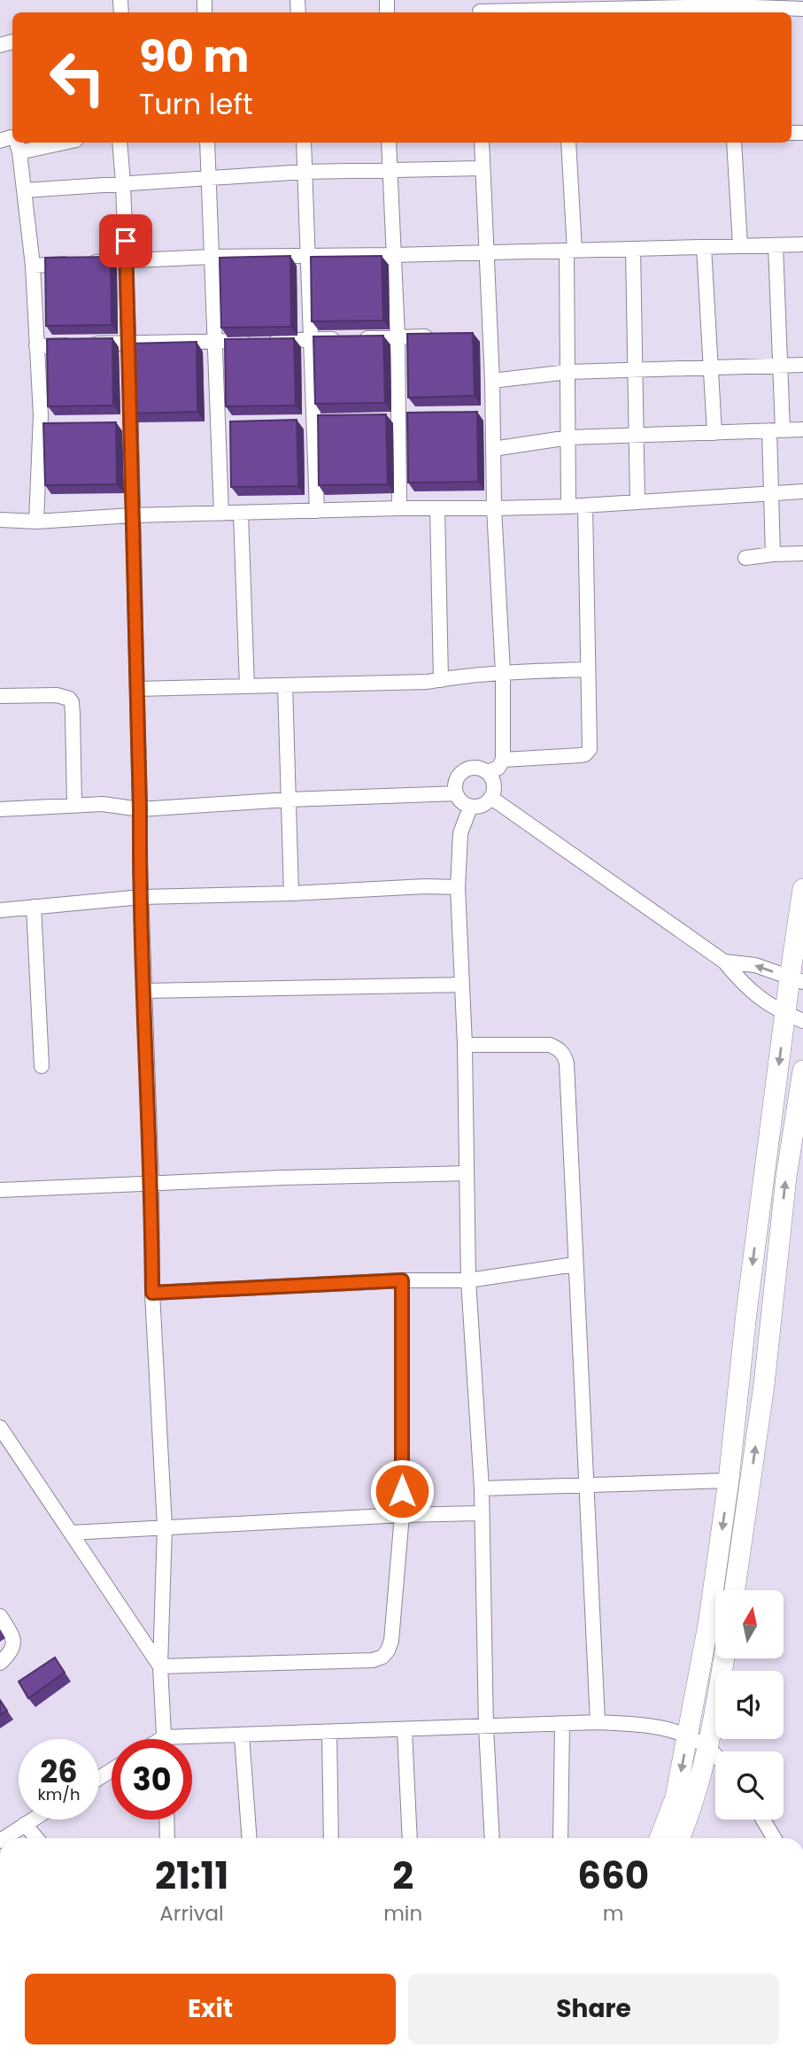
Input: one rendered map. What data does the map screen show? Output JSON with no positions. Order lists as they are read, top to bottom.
{
  "north": "top",
  "page": {
    "turn": ["90 m", "Turn left"],
    "speed": "26 km/h",
    "limit": "30",
    "eta": [
      "21:11",
      "Arrival",
      "2",
      "min",
      "660",
      "m"
    ],
    "buttons": ["Exit", "Share"]
  }
}
